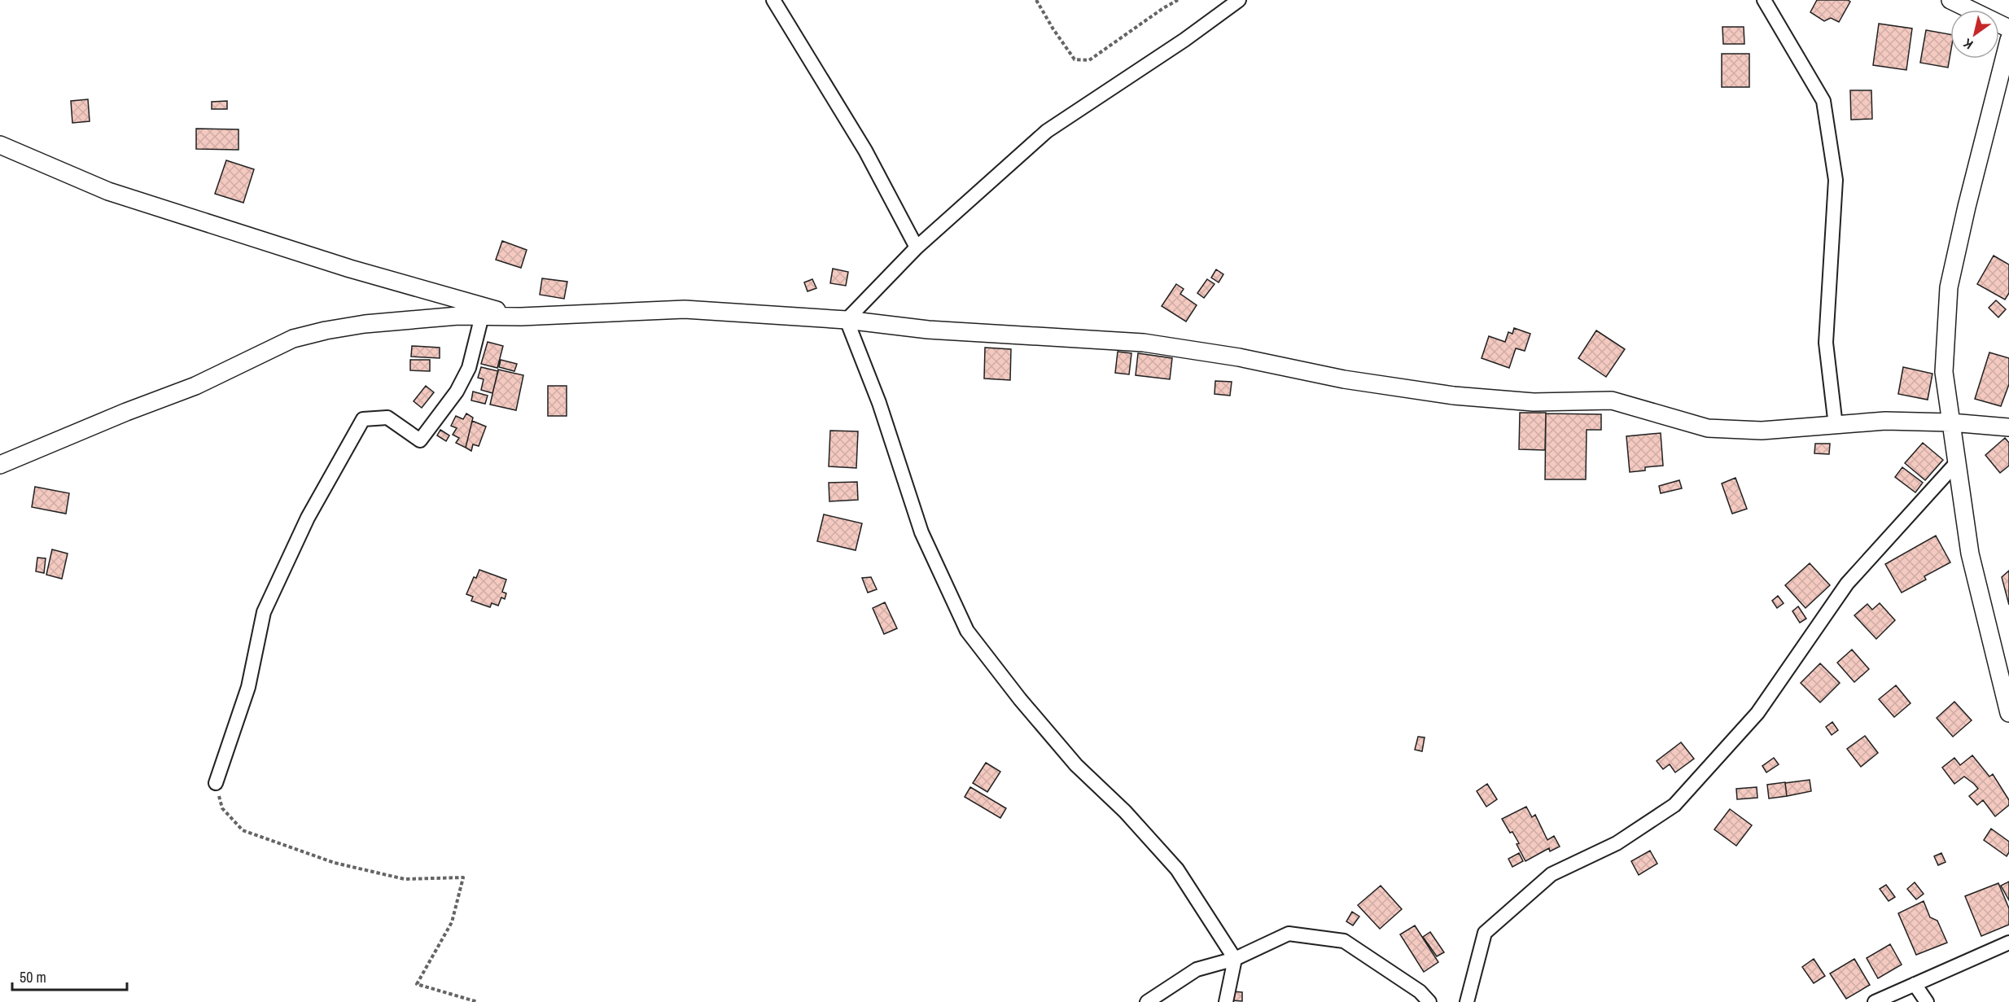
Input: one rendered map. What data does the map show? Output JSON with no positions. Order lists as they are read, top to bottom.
{
  "scale_bar": "50 m",
  "north": "bottom left"
}
